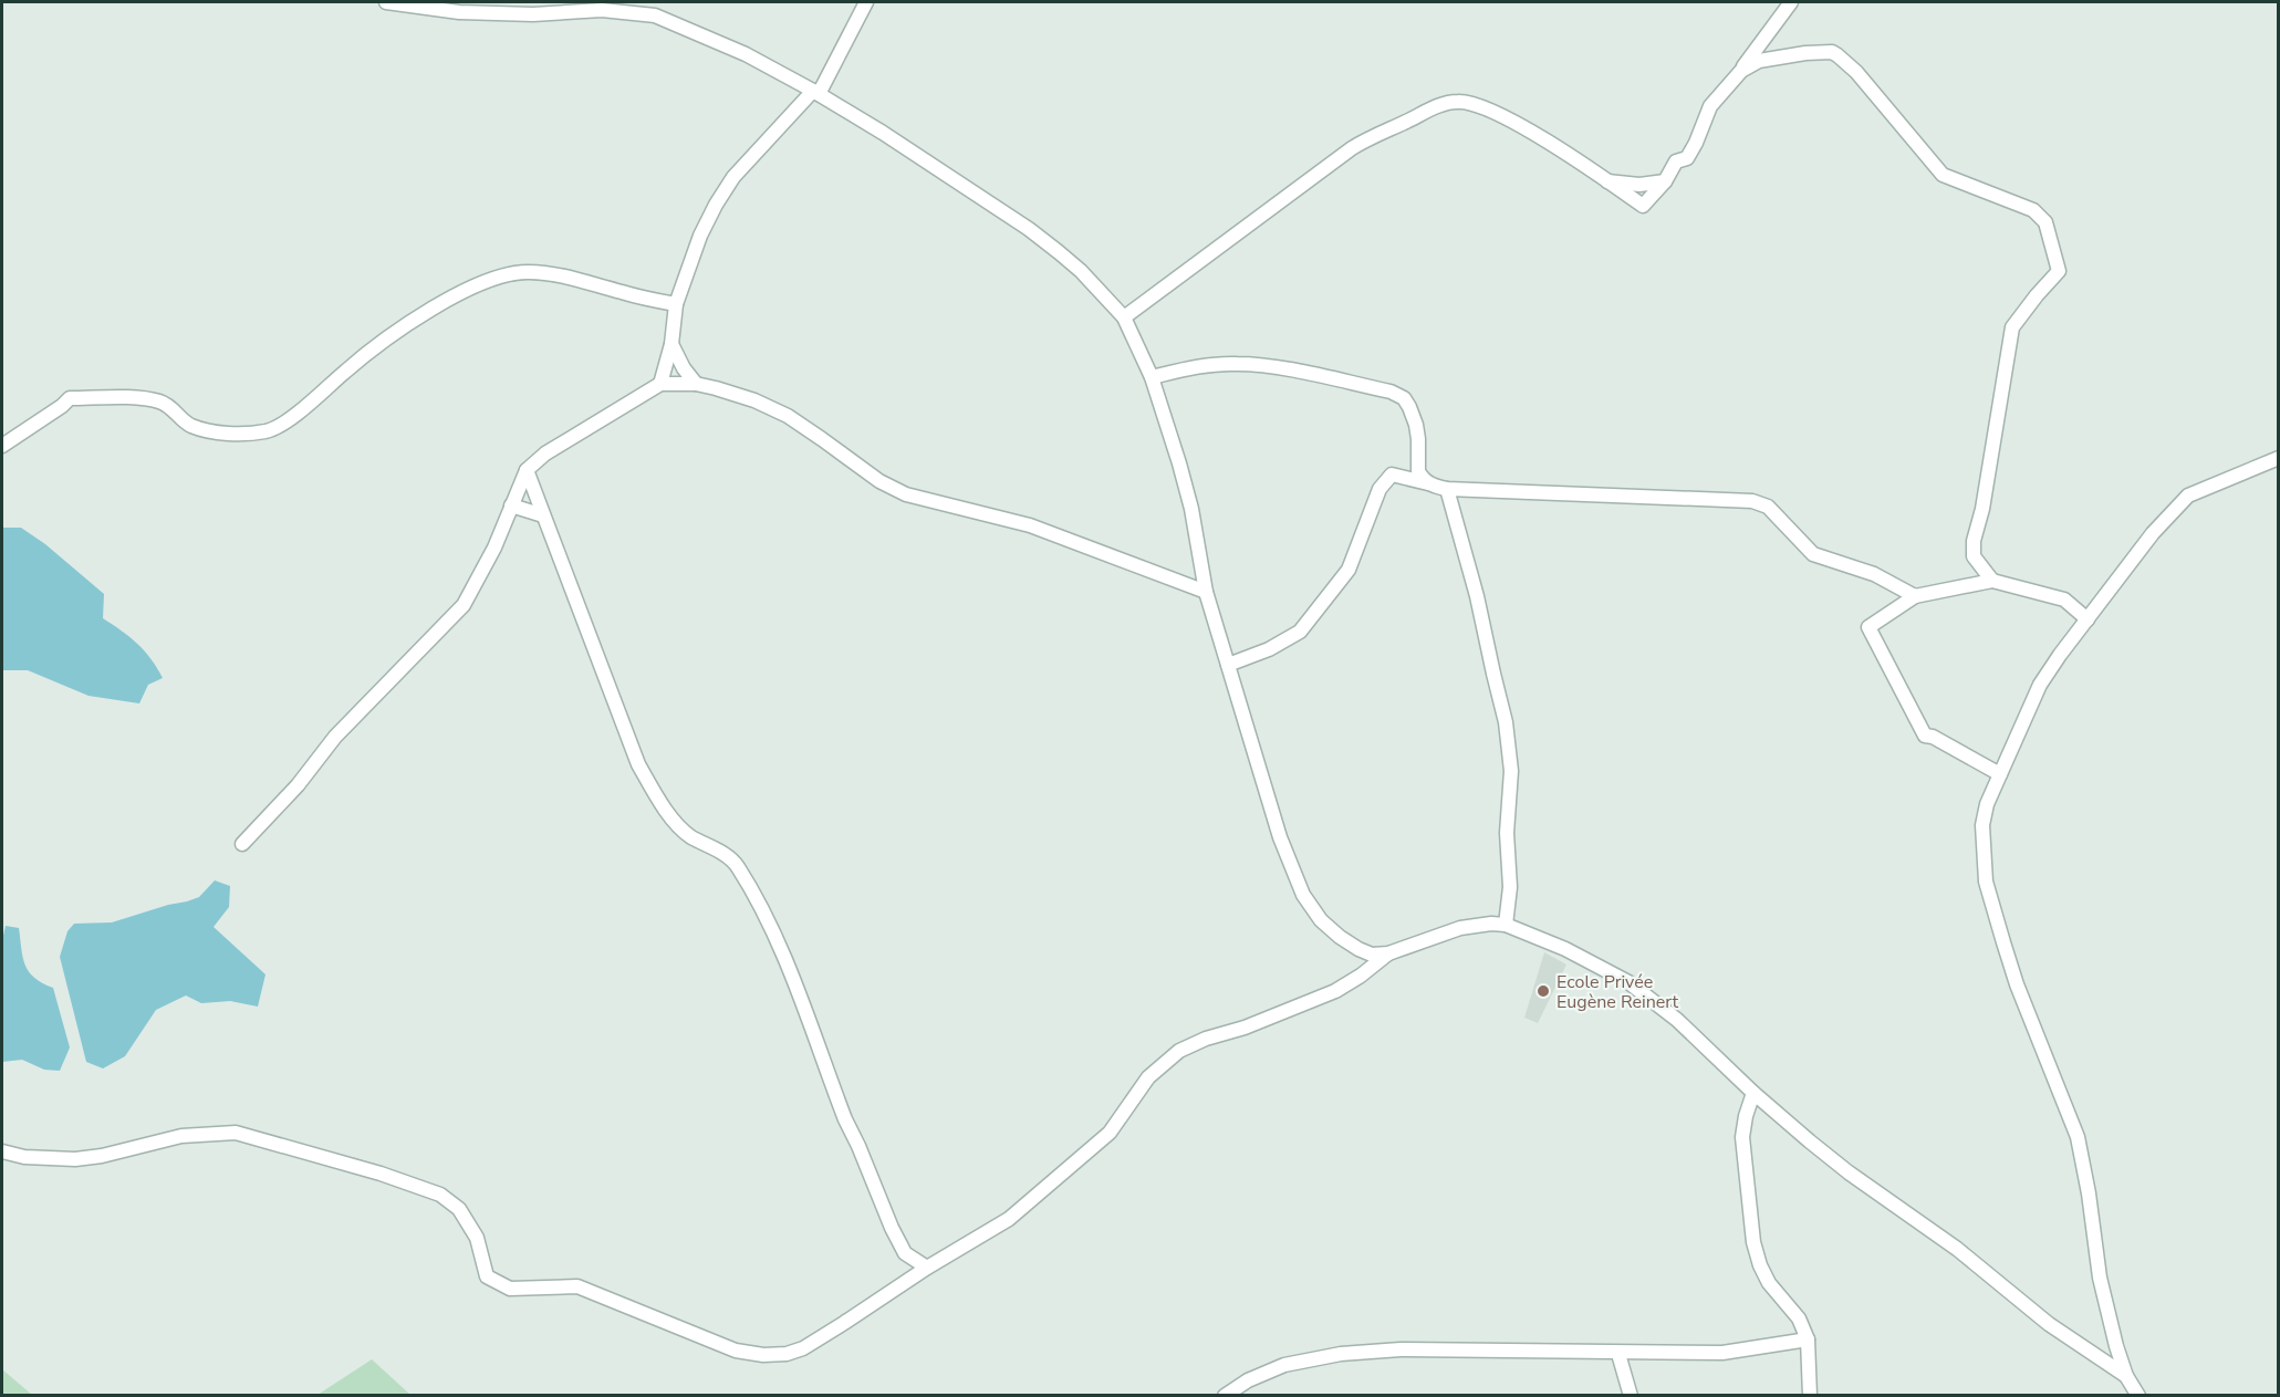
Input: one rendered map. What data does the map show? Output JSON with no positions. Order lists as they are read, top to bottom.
{
  "places": ["Ecole Privée Eugène Reinert"]
}
